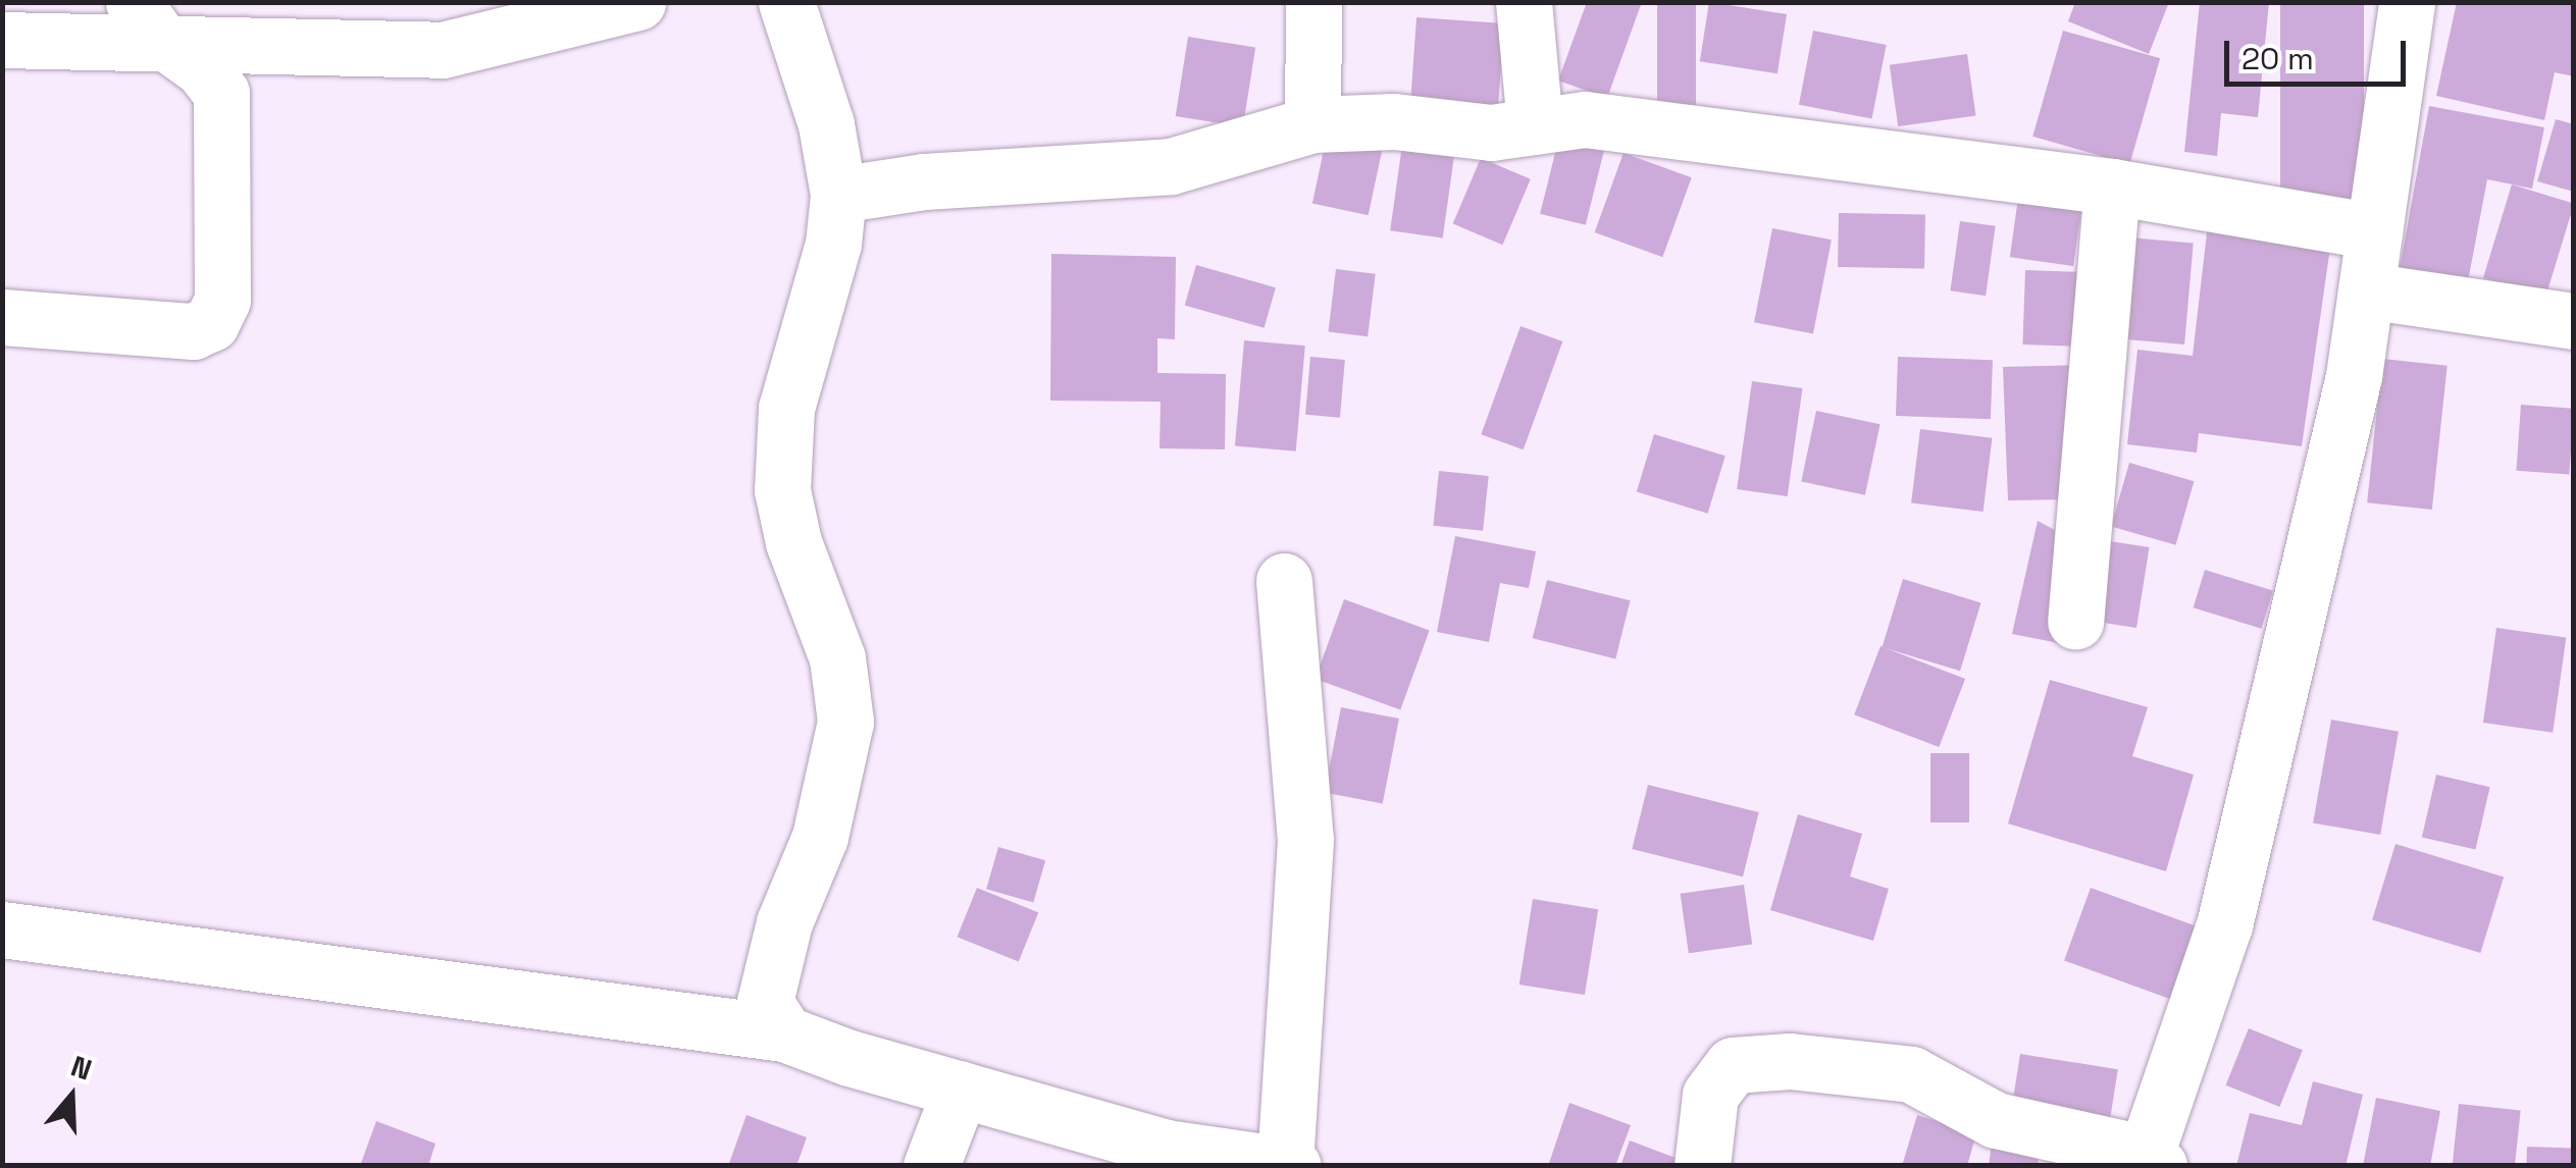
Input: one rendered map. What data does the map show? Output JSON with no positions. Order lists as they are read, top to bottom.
{
  "scale_bar": "20 m",
  "north": "top"
}
